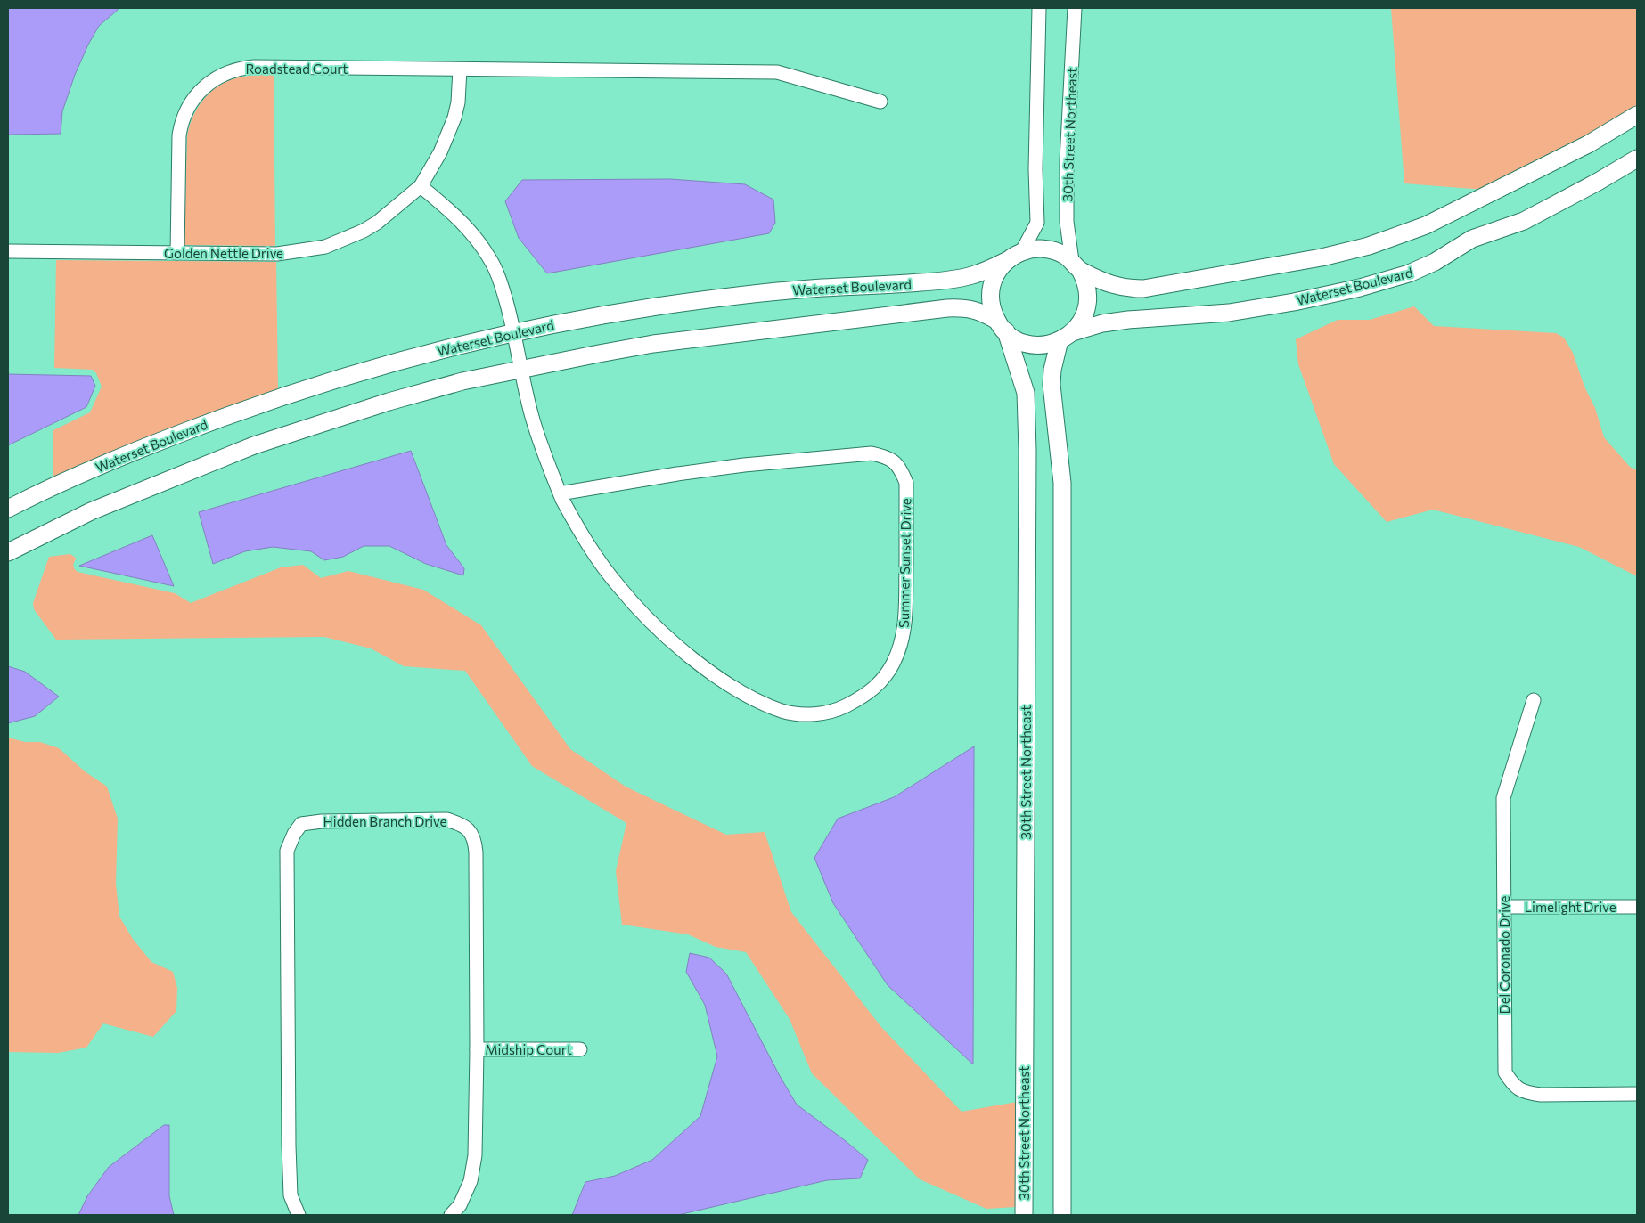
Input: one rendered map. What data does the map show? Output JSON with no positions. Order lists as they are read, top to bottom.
{
  "streets": {
    "street": [
      "Roadstead Court",
      "30th Street Northeast",
      "Golden Nettle Drive",
      "Waterset Boulevard",
      "Summer Sunset Drive",
      "Hidden Branch Drive",
      "Limelight Drive",
      "Del Coronado Drive",
      "Midship Court"
    ]
  },
  "crossings": [
    ["Roadstead Court", "Golden Nettle Drive"],
    ["30th Street Northeast", "Waterset Boulevard"],
    ["Golden Nettle Drive", "Summer Sunset Drive"],
    ["Waterset Boulevard", "Summer Sunset Drive"],
    ["Hidden Branch Drive", "Midship Court"],
    ["Limelight Drive", "Del Coronado Drive"]
  ]
}
